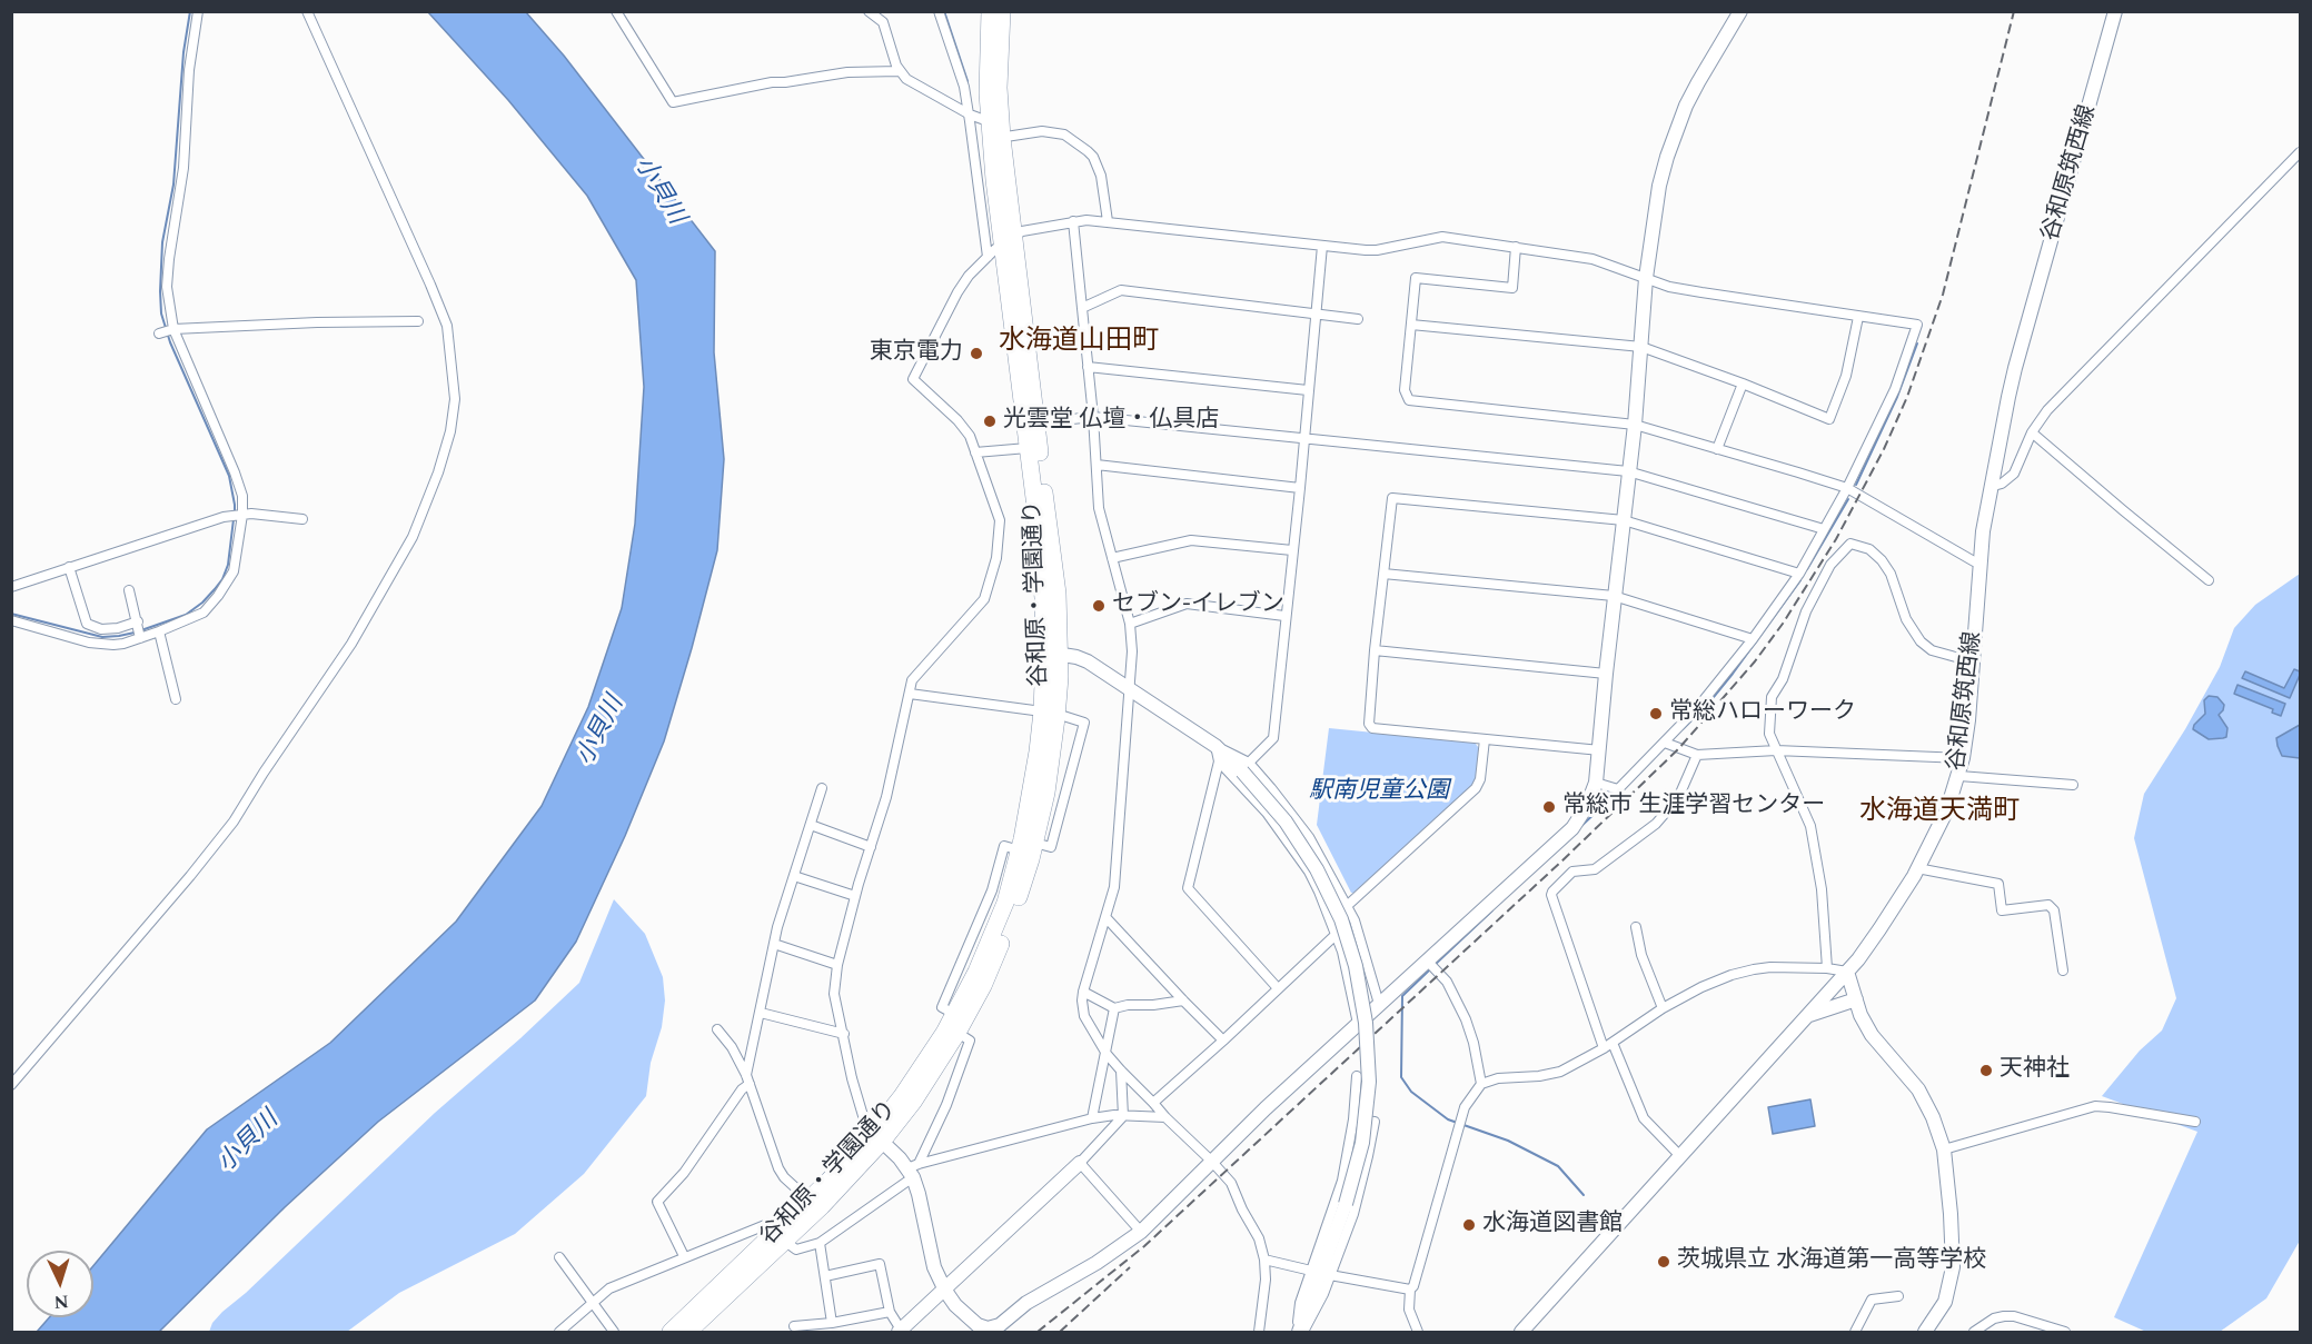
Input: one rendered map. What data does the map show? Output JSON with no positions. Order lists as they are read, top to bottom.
{
  "streets": {
    "highway": ["谷和原・学園通り"],
    "street": ["谷和原筑西線"]
  },
  "districts": ["水海道山田町", "水海道天満町"],
  "water": ["小貝川"],
  "parks": ["駅南児童公園"],
  "places": [
    "東京電力",
    "光雲堂 仏壇・仏具店",
    "セブン-イレブン",
    "常総ハローワーク",
    "常総市 生涯学習センター",
    "天神社",
    "水海道図書館",
    "茨城県立 水海道第一高等学校"
  ],
  "north": "bottom"
}
